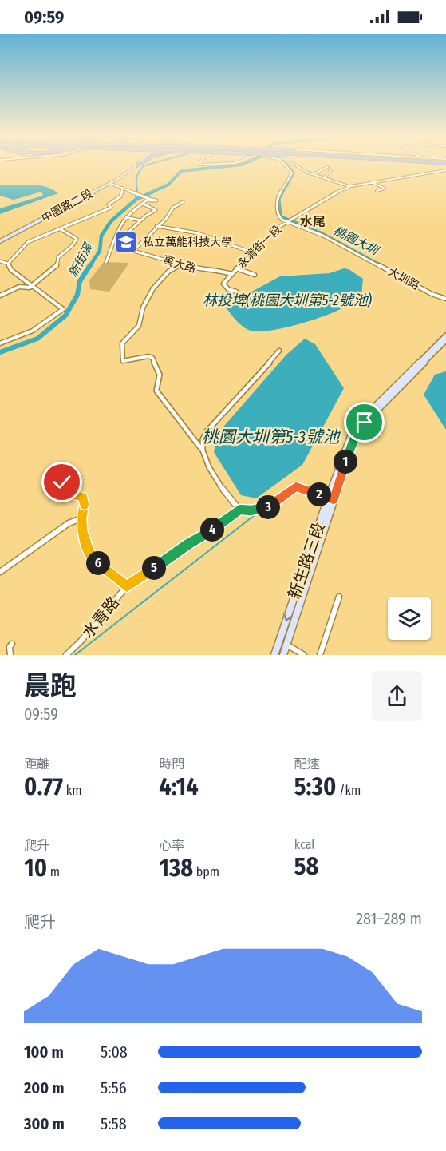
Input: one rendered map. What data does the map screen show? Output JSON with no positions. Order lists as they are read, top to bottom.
{
  "streets": {
    "main road": ["中園路二段", "新生路三段"],
    "street": [
      "永清街一段",
      "萬大路",
      "大圳路",
      "水青路"
    ]
  },
  "crossings": [
    ["永清街一段", "萬大路"],
    ["永清街一段", "大圳路"]
  ],
  "districts": ["水尾"],
  "water": [
    "桃園大圳",
    "新街溪",
    "林投埤(桃園大圳第5-2號池)",
    "桃園大圳第5-3號池"
  ],
  "places": {
    "school or university": ["私立萬能科技大學"]
  },
  "page": {
    "status": "09:59",
    "pins": [
      "1",
      "2",
      "3",
      "4",
      "6",
      "5"
    ],
    "heading": ["晨跑", "09:59"],
    "stats": [
      ["距離", "0.77 km"],
      ["時間", "4:14"],
      ["配速", "5:30 /km"],
      ["爬升", "10 m"],
      ["心率", "138 bpm"],
      ["kcal", "58"]
    ],
    "chart": ["爬升", "281–289 m"],
    "list": [
      {
        "name": "100 m",
        "note": "5:08"
      },
      {
        "name": "200 m",
        "note": "5:56"
      },
      {
        "name": "300 m",
        "note": "5:58"
      }
    ]
  }
}
